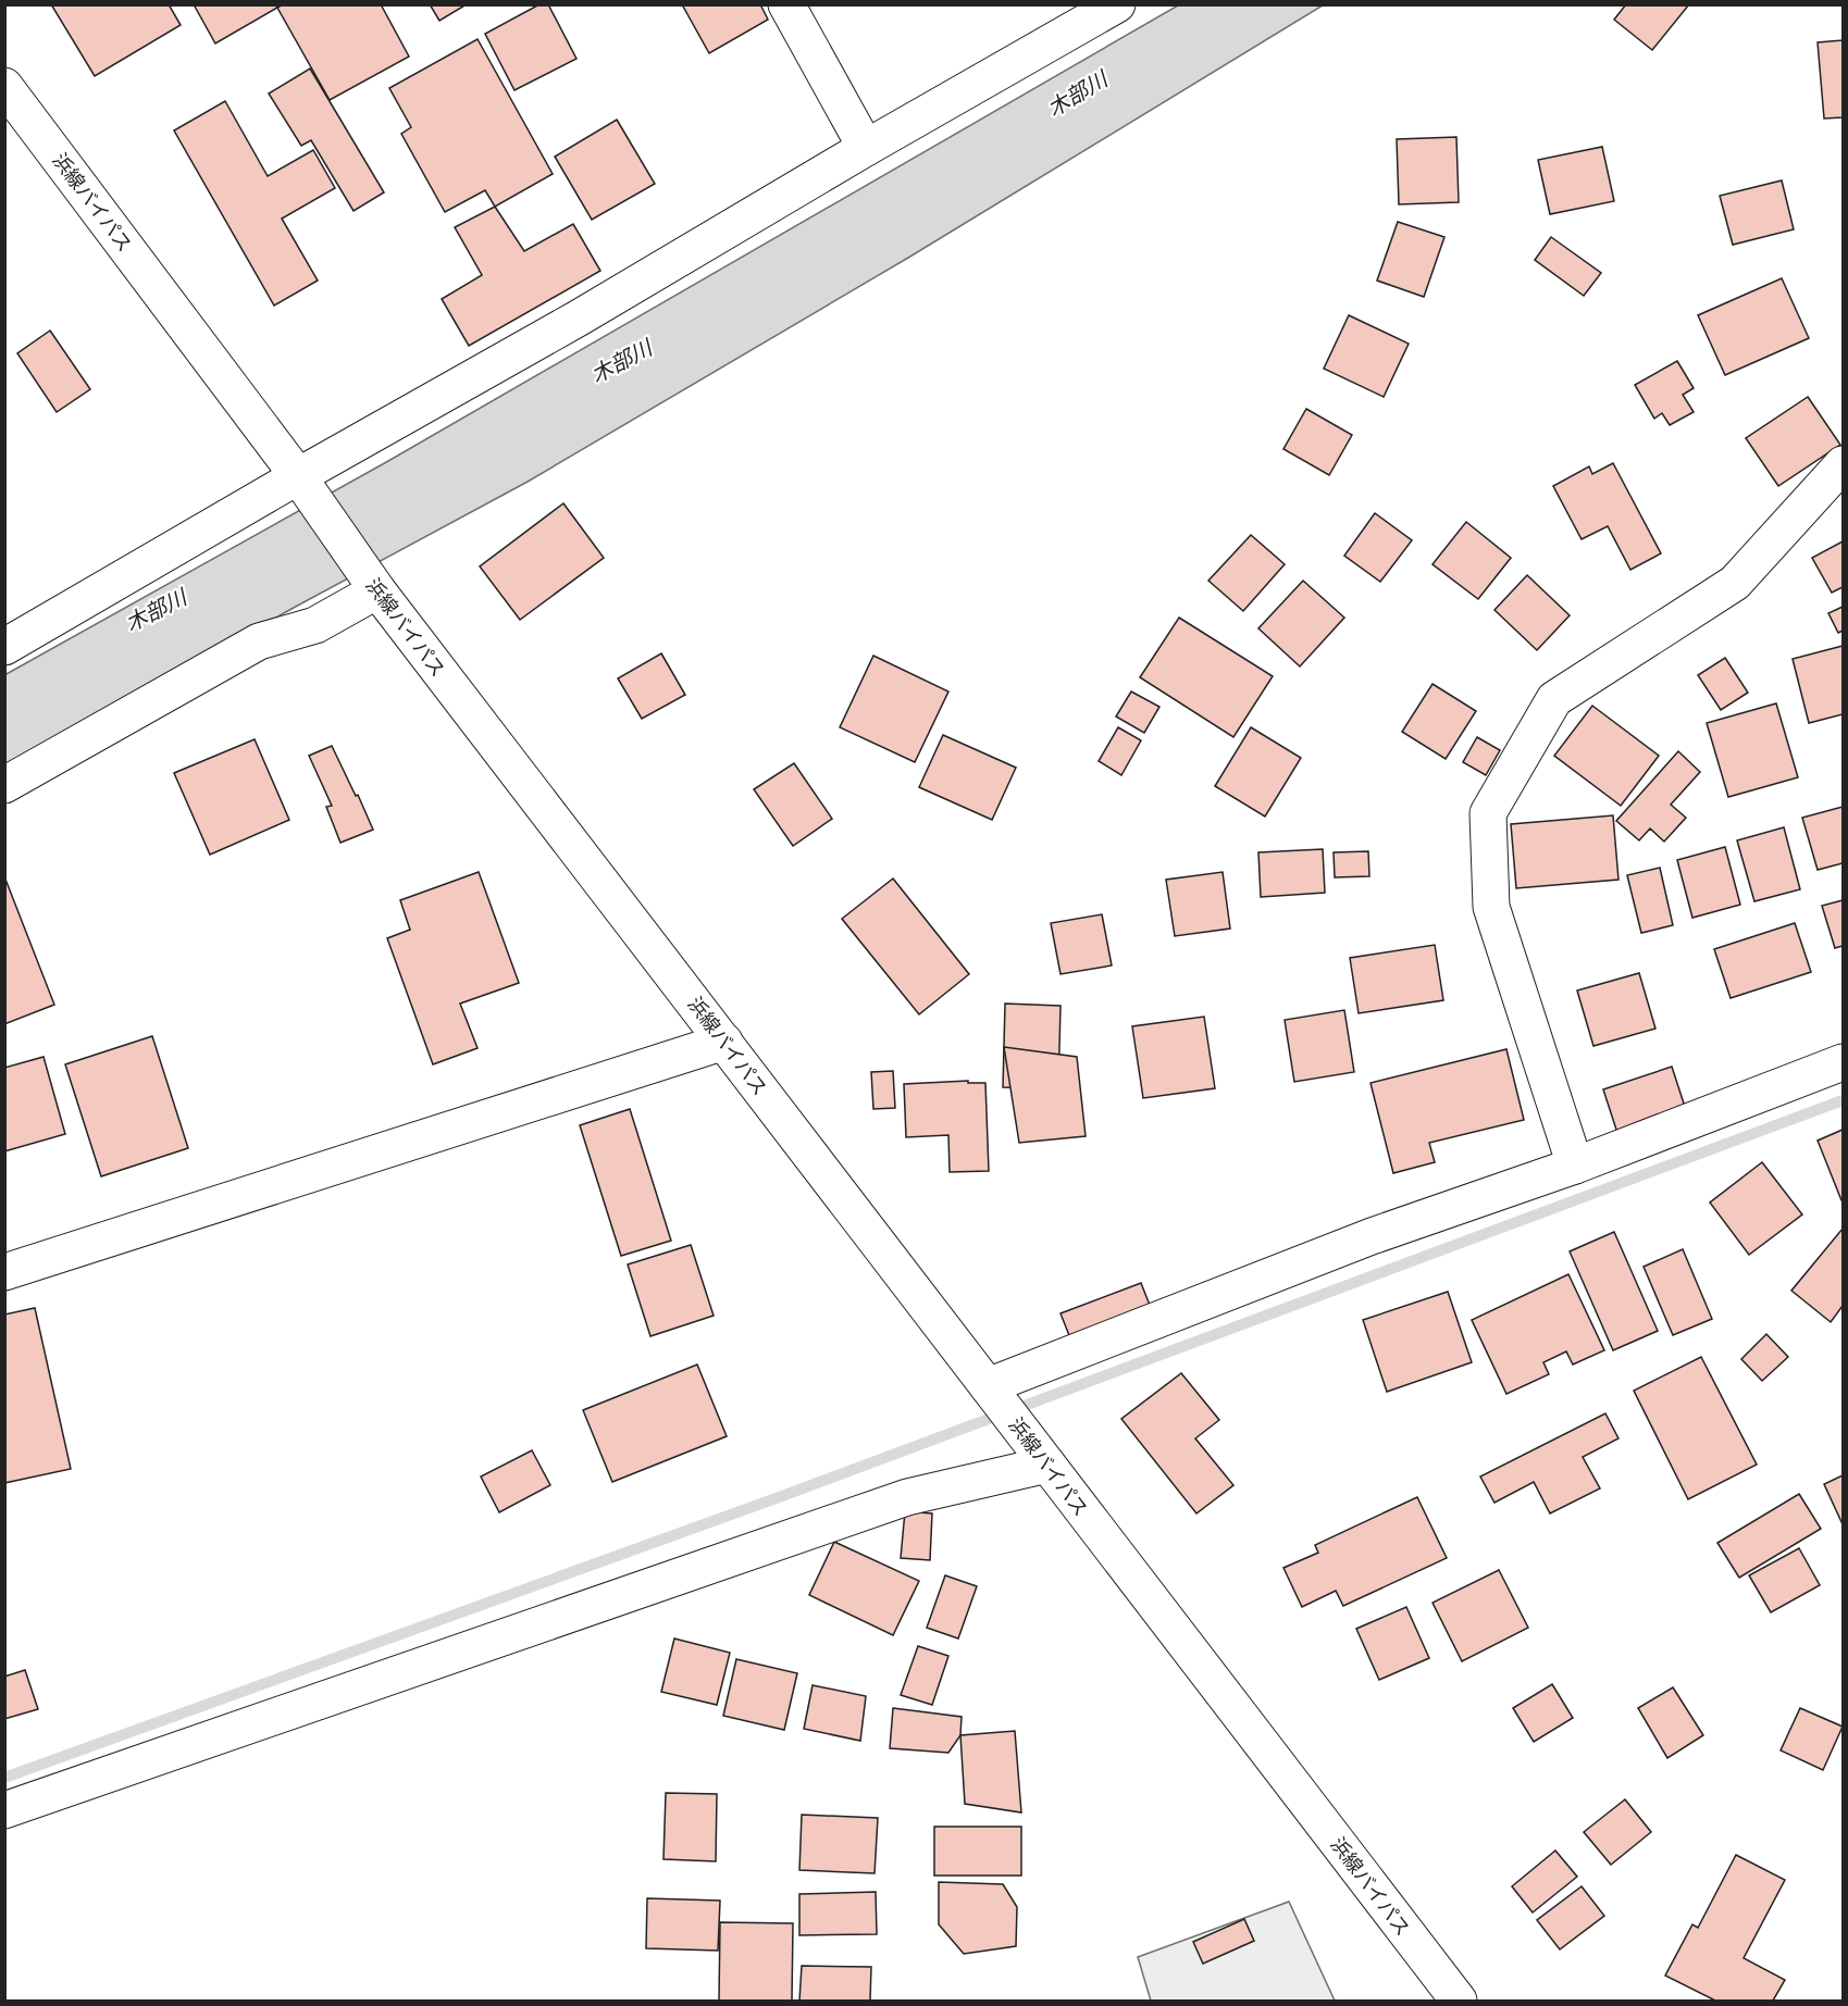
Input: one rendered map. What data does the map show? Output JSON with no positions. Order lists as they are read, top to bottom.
{
  "streets": {
    "main road": ["浜線バイパス"]
  },
  "water": ["木部川"]
}
